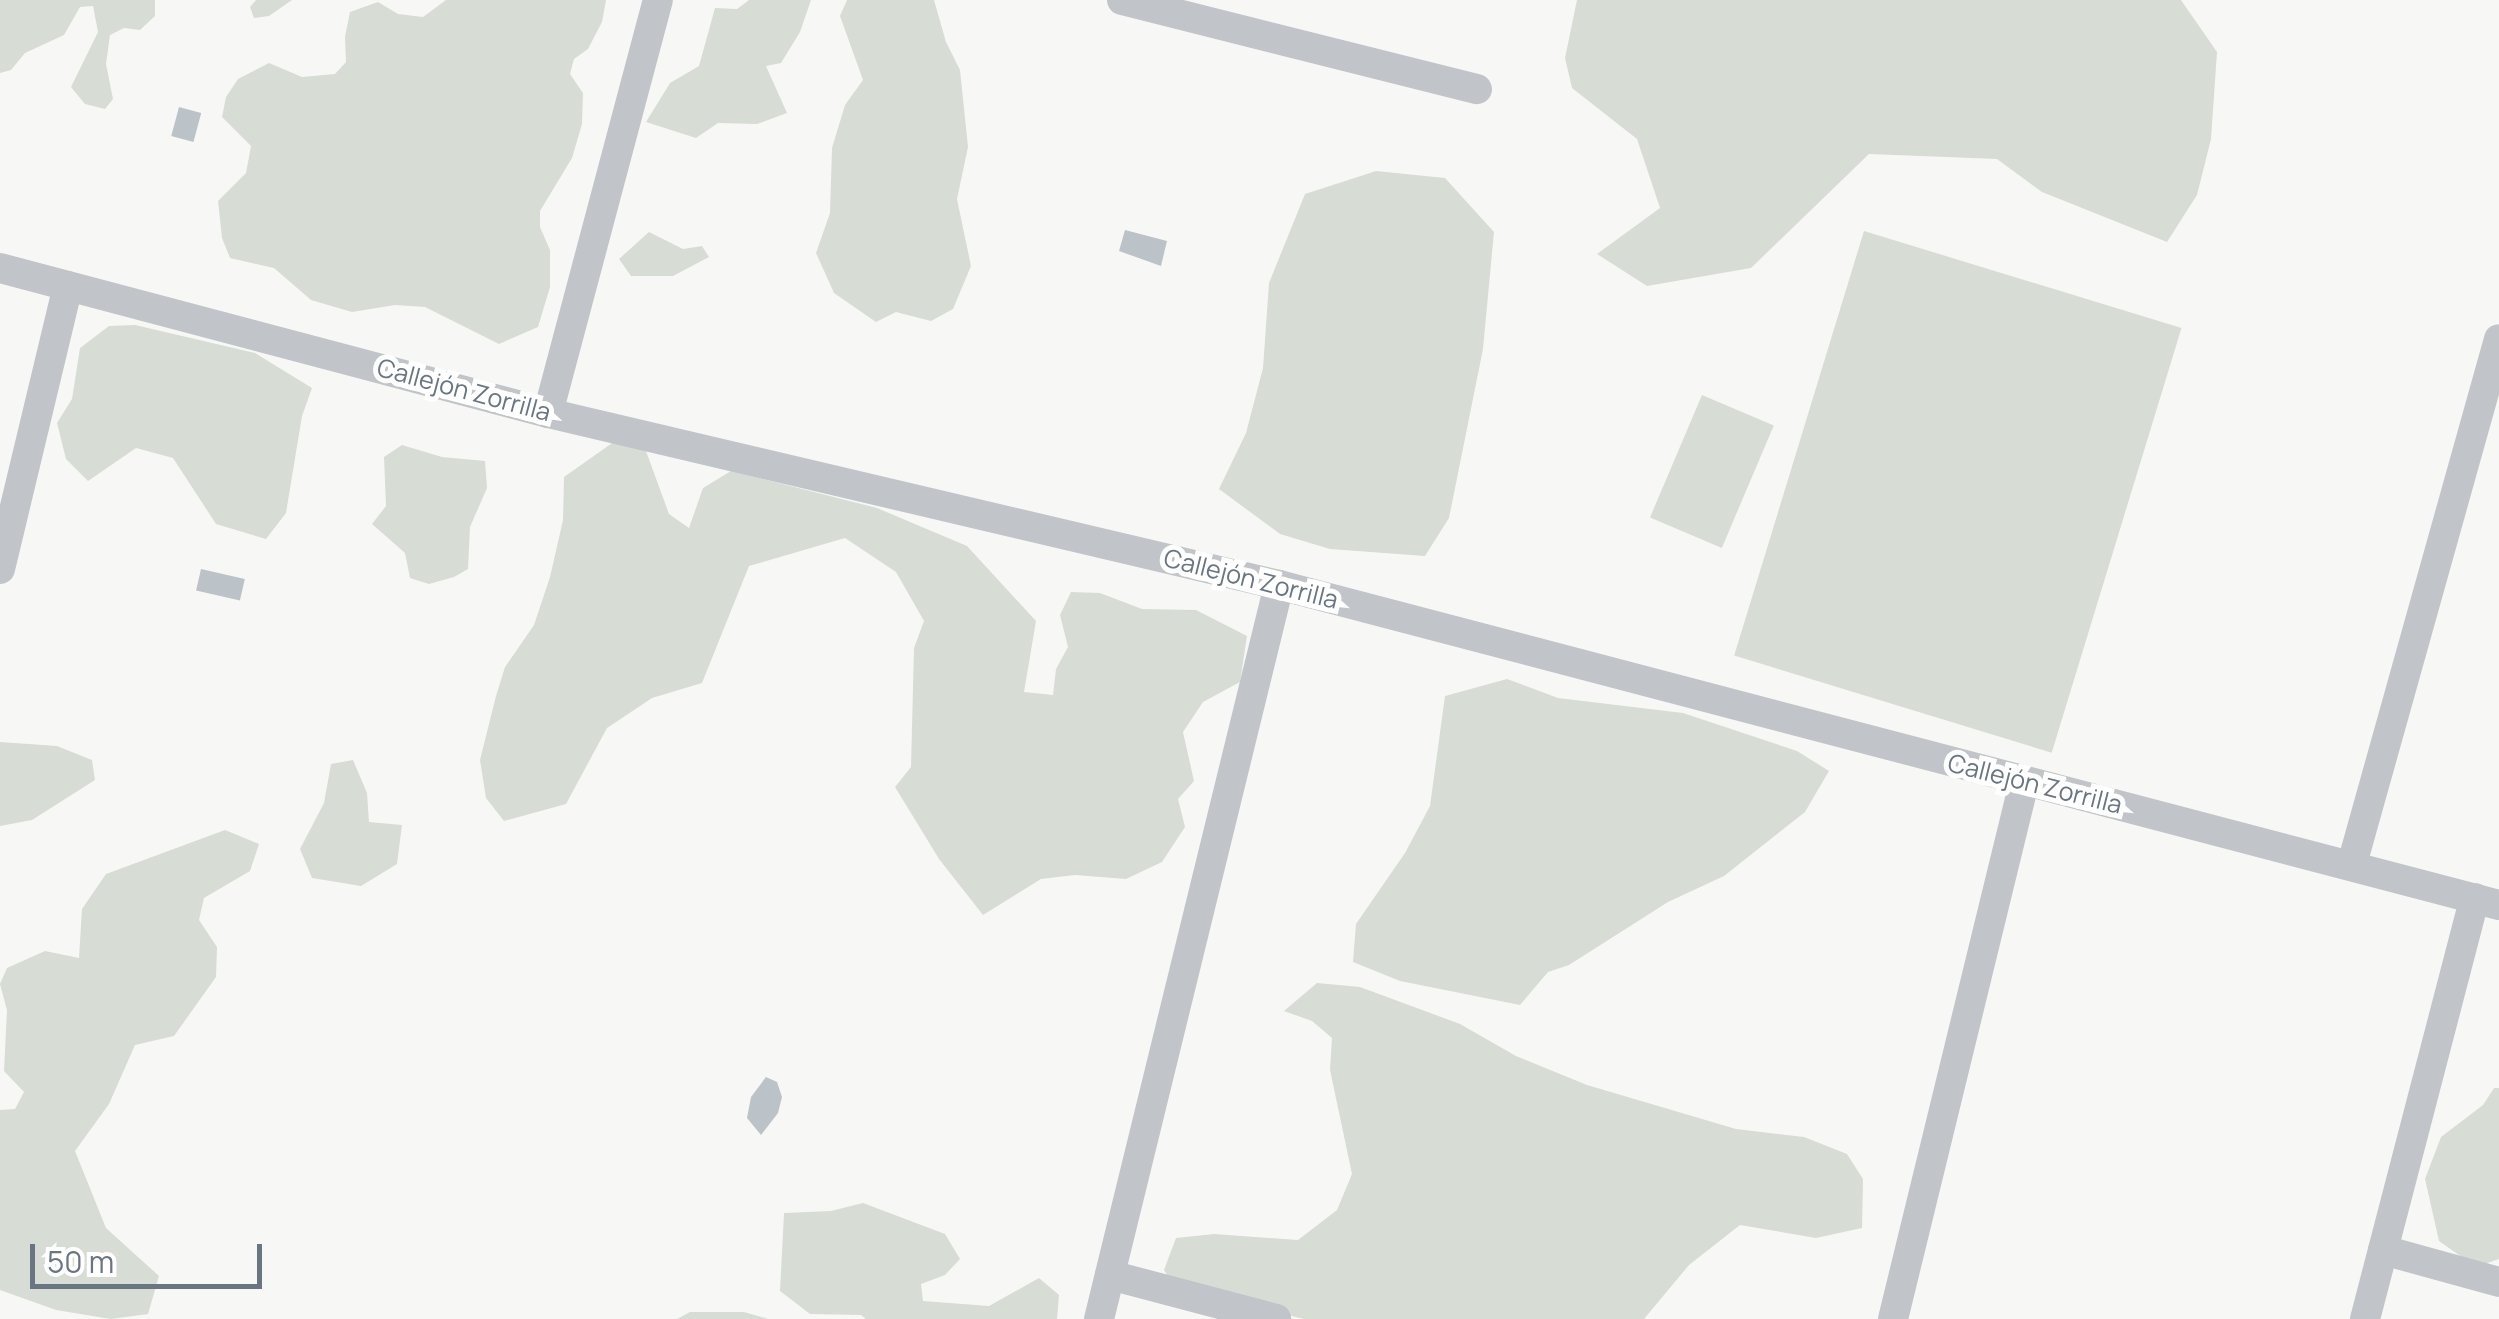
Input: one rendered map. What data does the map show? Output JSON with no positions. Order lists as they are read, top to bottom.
{
  "streets": {
    "street": ["Callejón Zorrilla"]
  },
  "scale_bar": "50 m"
}
